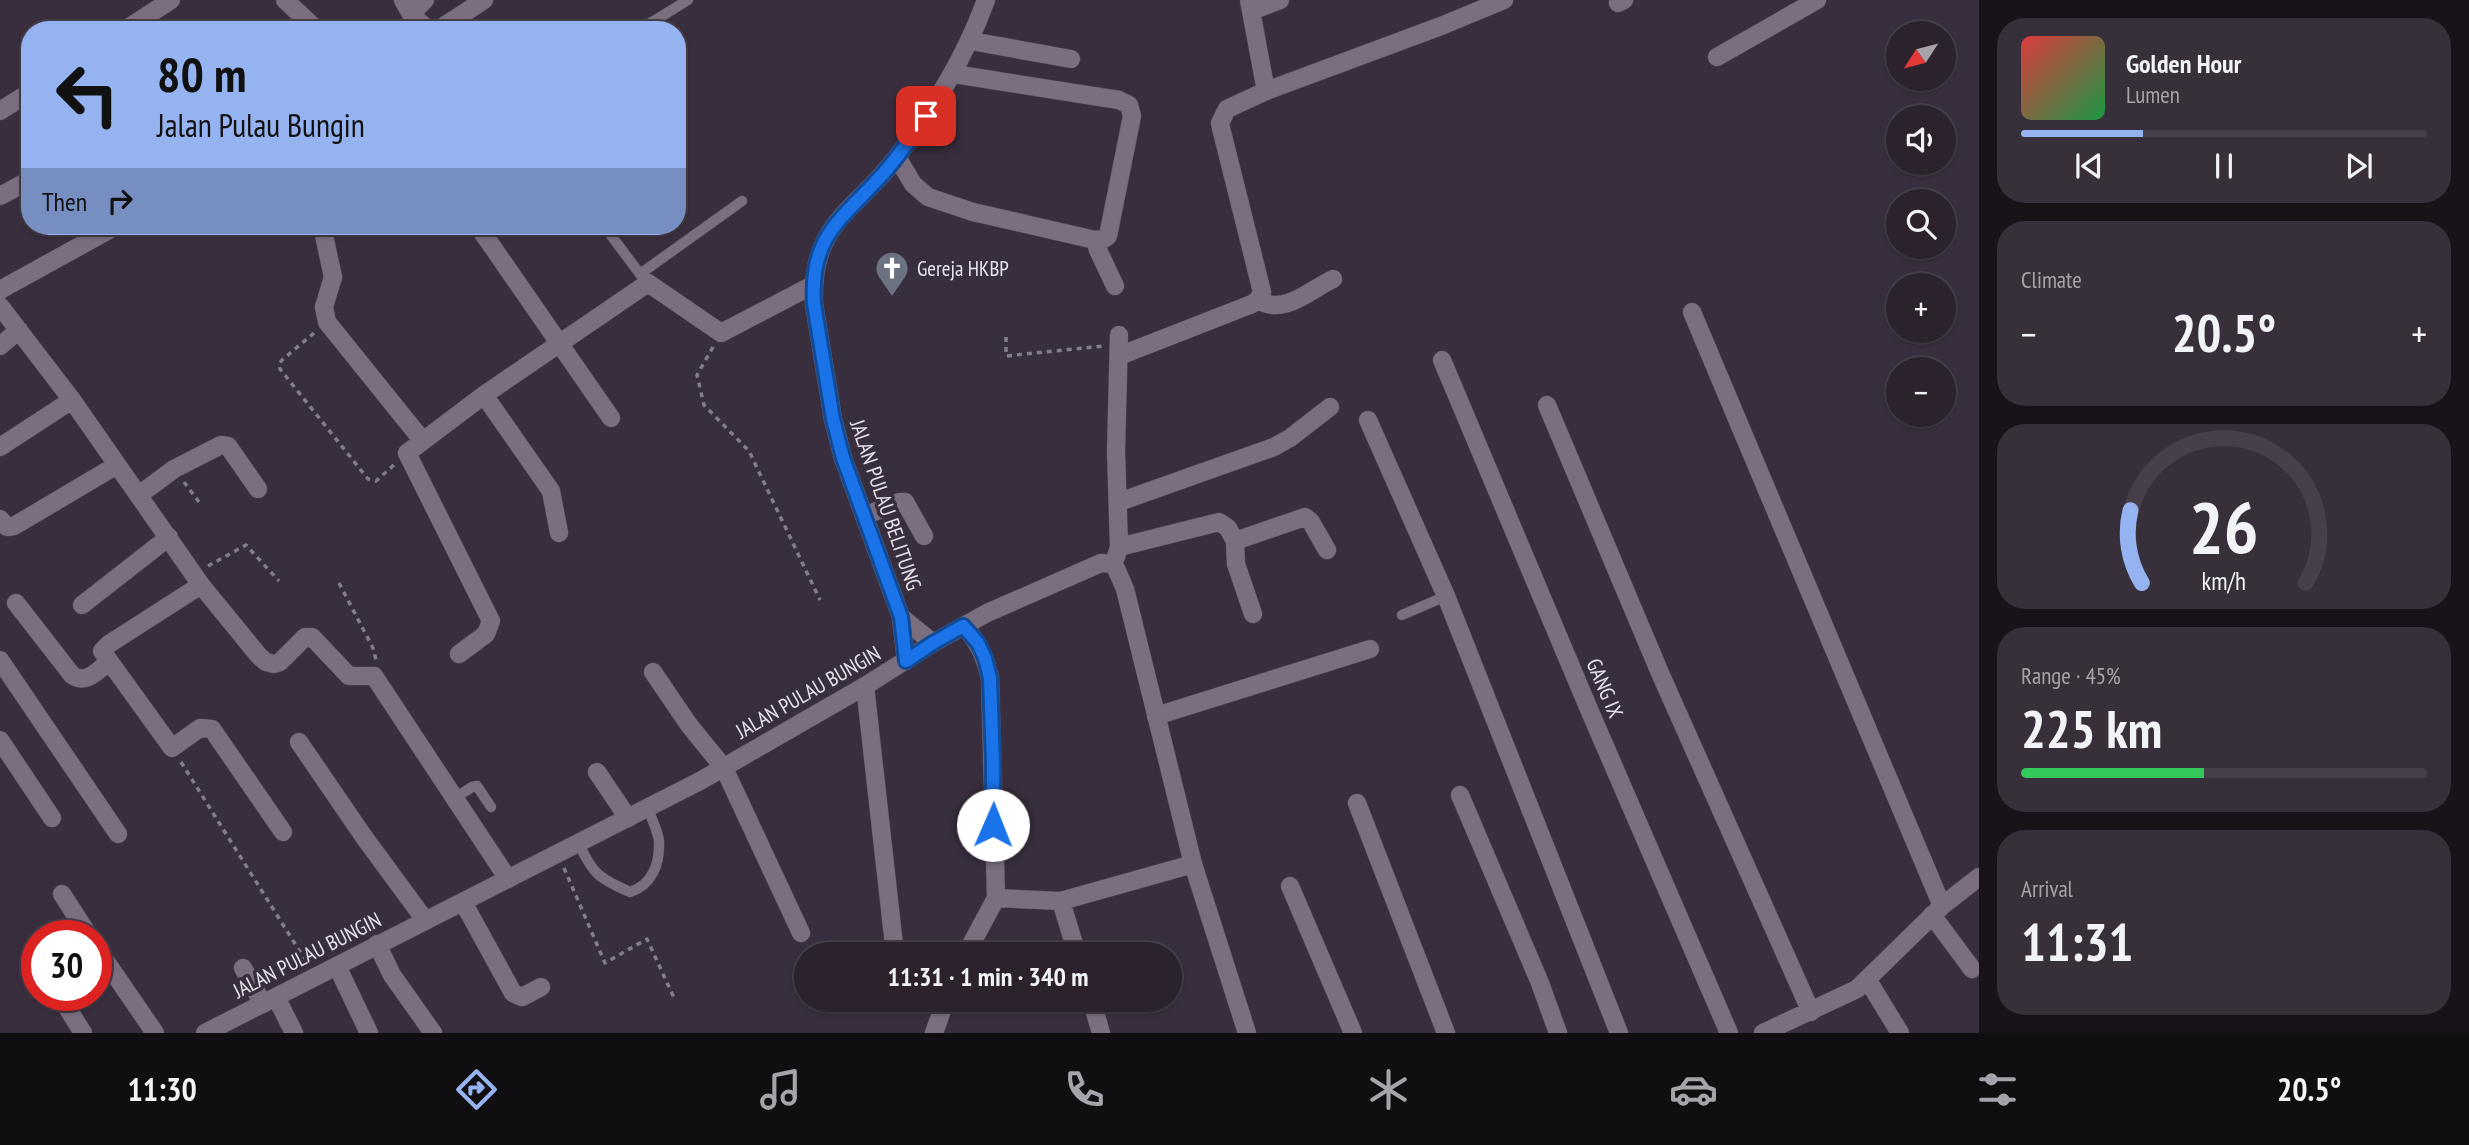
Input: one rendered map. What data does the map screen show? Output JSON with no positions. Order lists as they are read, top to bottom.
{
  "streets": {
    "street": ["JALAN PULAU BELITUNG", "GANG IX", "JALAN PULAU BUNGIN"]
  },
  "crossings": [
    ["JALAN PULAU BELITUNG", "JALAN PULAU BUNGIN"]
  ],
  "places": {
    "church": ["Gereja HKBP"]
  },
  "north": "bottom left",
  "page": {
    "map_buttons": ["+", "−"],
    "turn": ["80 m", "Jalan Pulau Bungin"],
    "song": ["Golden Hour", "Lumen"],
    "then": "Then",
    "tile": [
      "Climate",
      ["Range · 45%", "225 km"],
      ["Arrival", "11:31"]
    ],
    "heat": ["−", "20.5°", "+"],
    "limit": "30",
    "trip": "11:31 · 1 min · 340 m",
    "tabs": ["11:30", "20.5°"],
    "gauge": ["26", "km/h"]
  }
}
